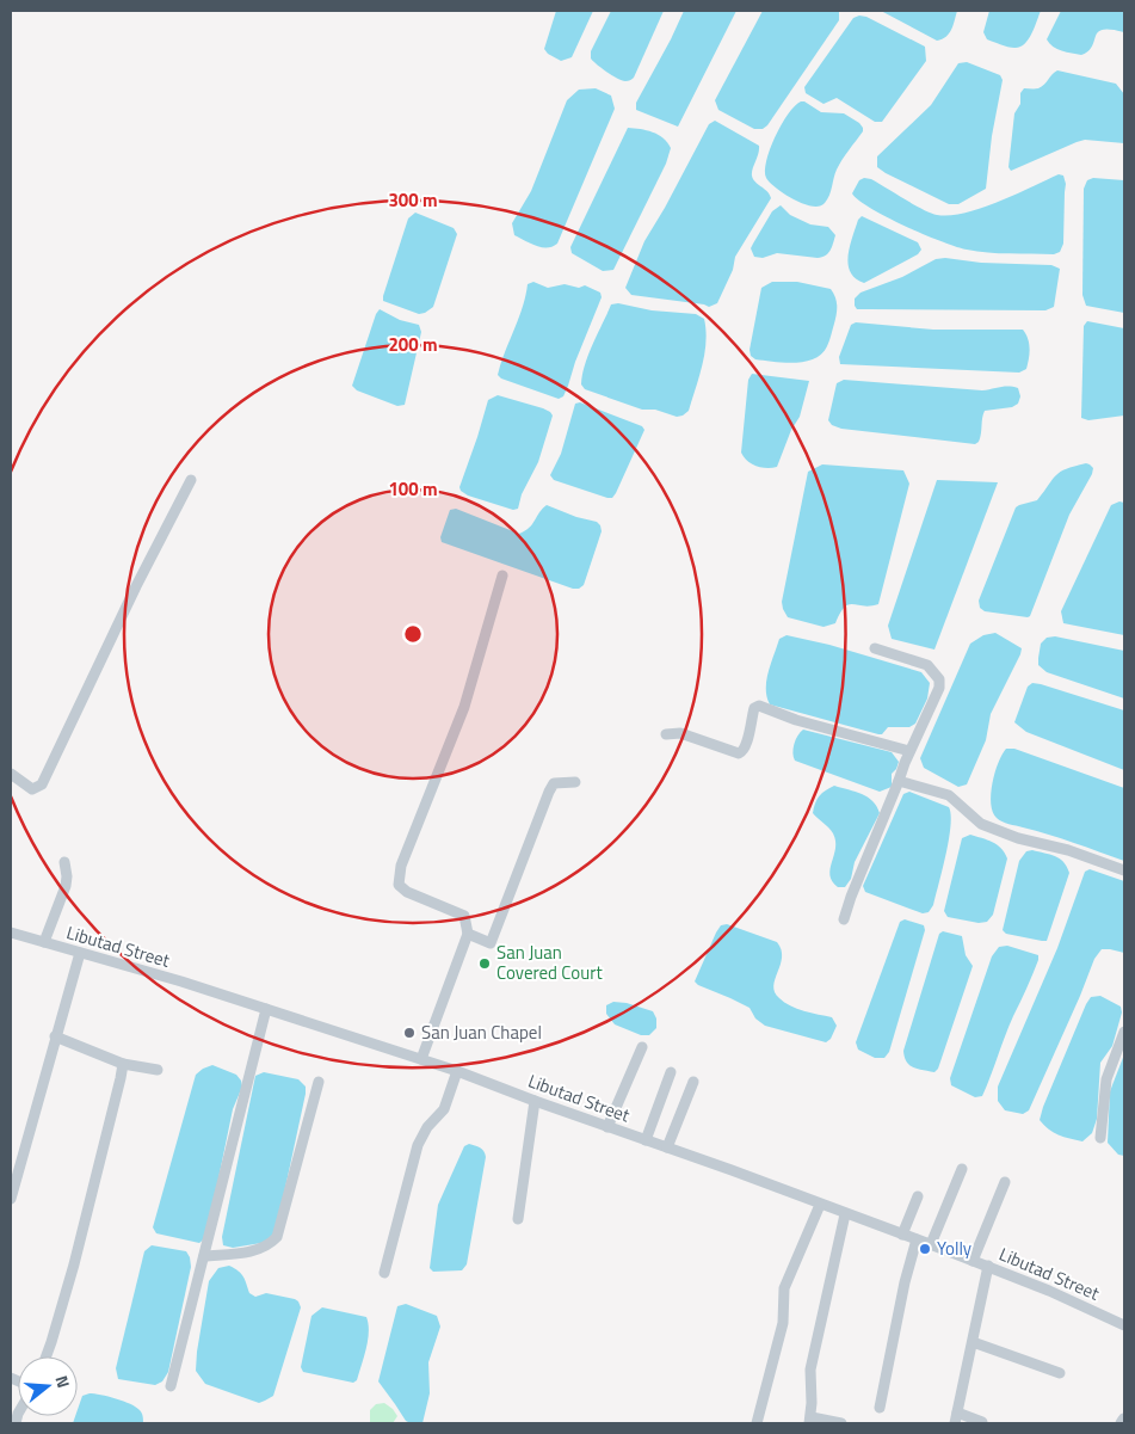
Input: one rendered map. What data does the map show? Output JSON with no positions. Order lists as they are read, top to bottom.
{
  "streets": {
    "street": ["Libutad Street"]
  },
  "places": ["San Juan Covered Court", "San Juan Chapel", "Yolly"],
  "north": "right",
  "rings": ["300 m", "200 m", "100 m"]
}
